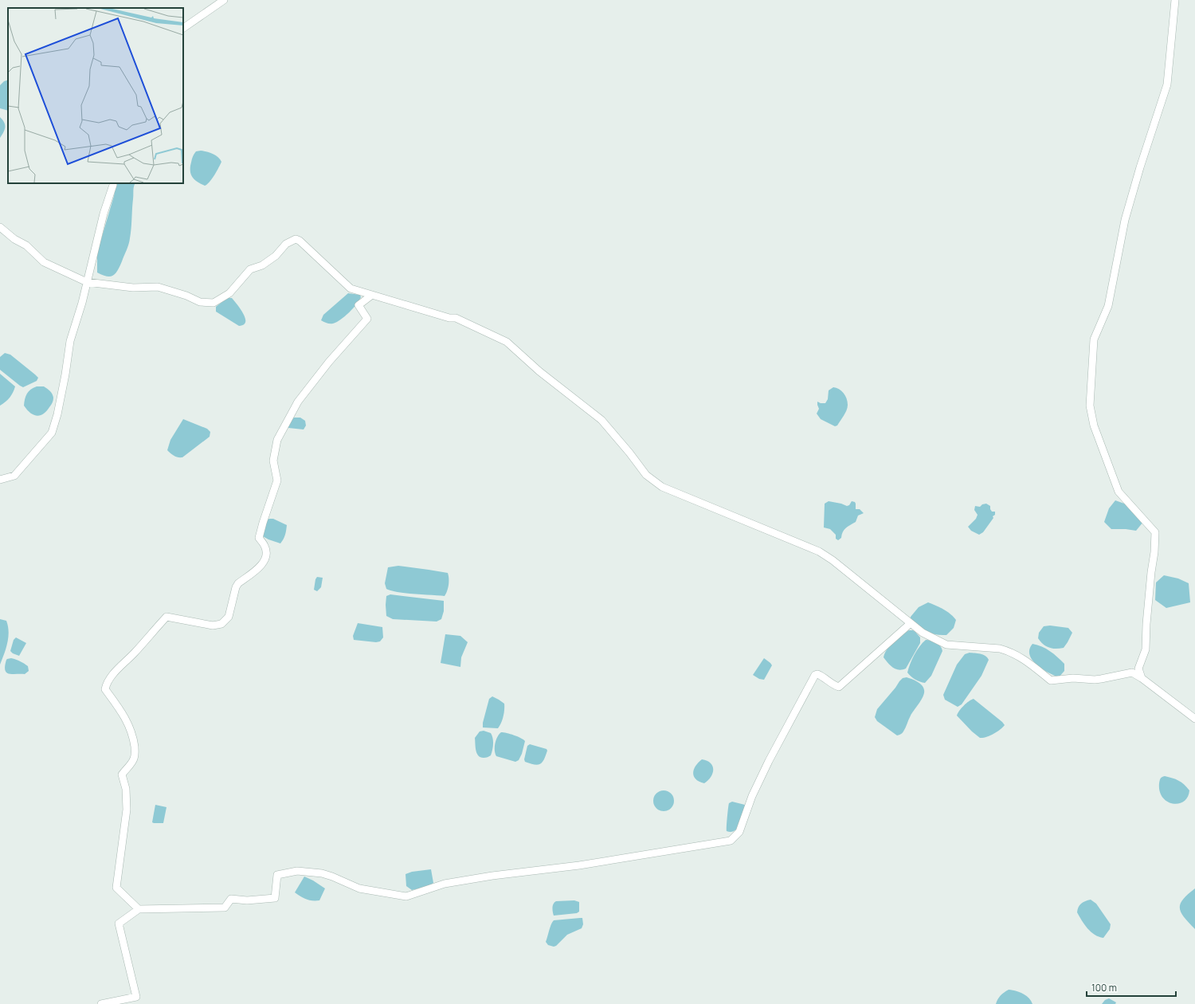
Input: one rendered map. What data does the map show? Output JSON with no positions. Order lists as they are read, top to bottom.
{
  "scale_bar": "100 m"
}
